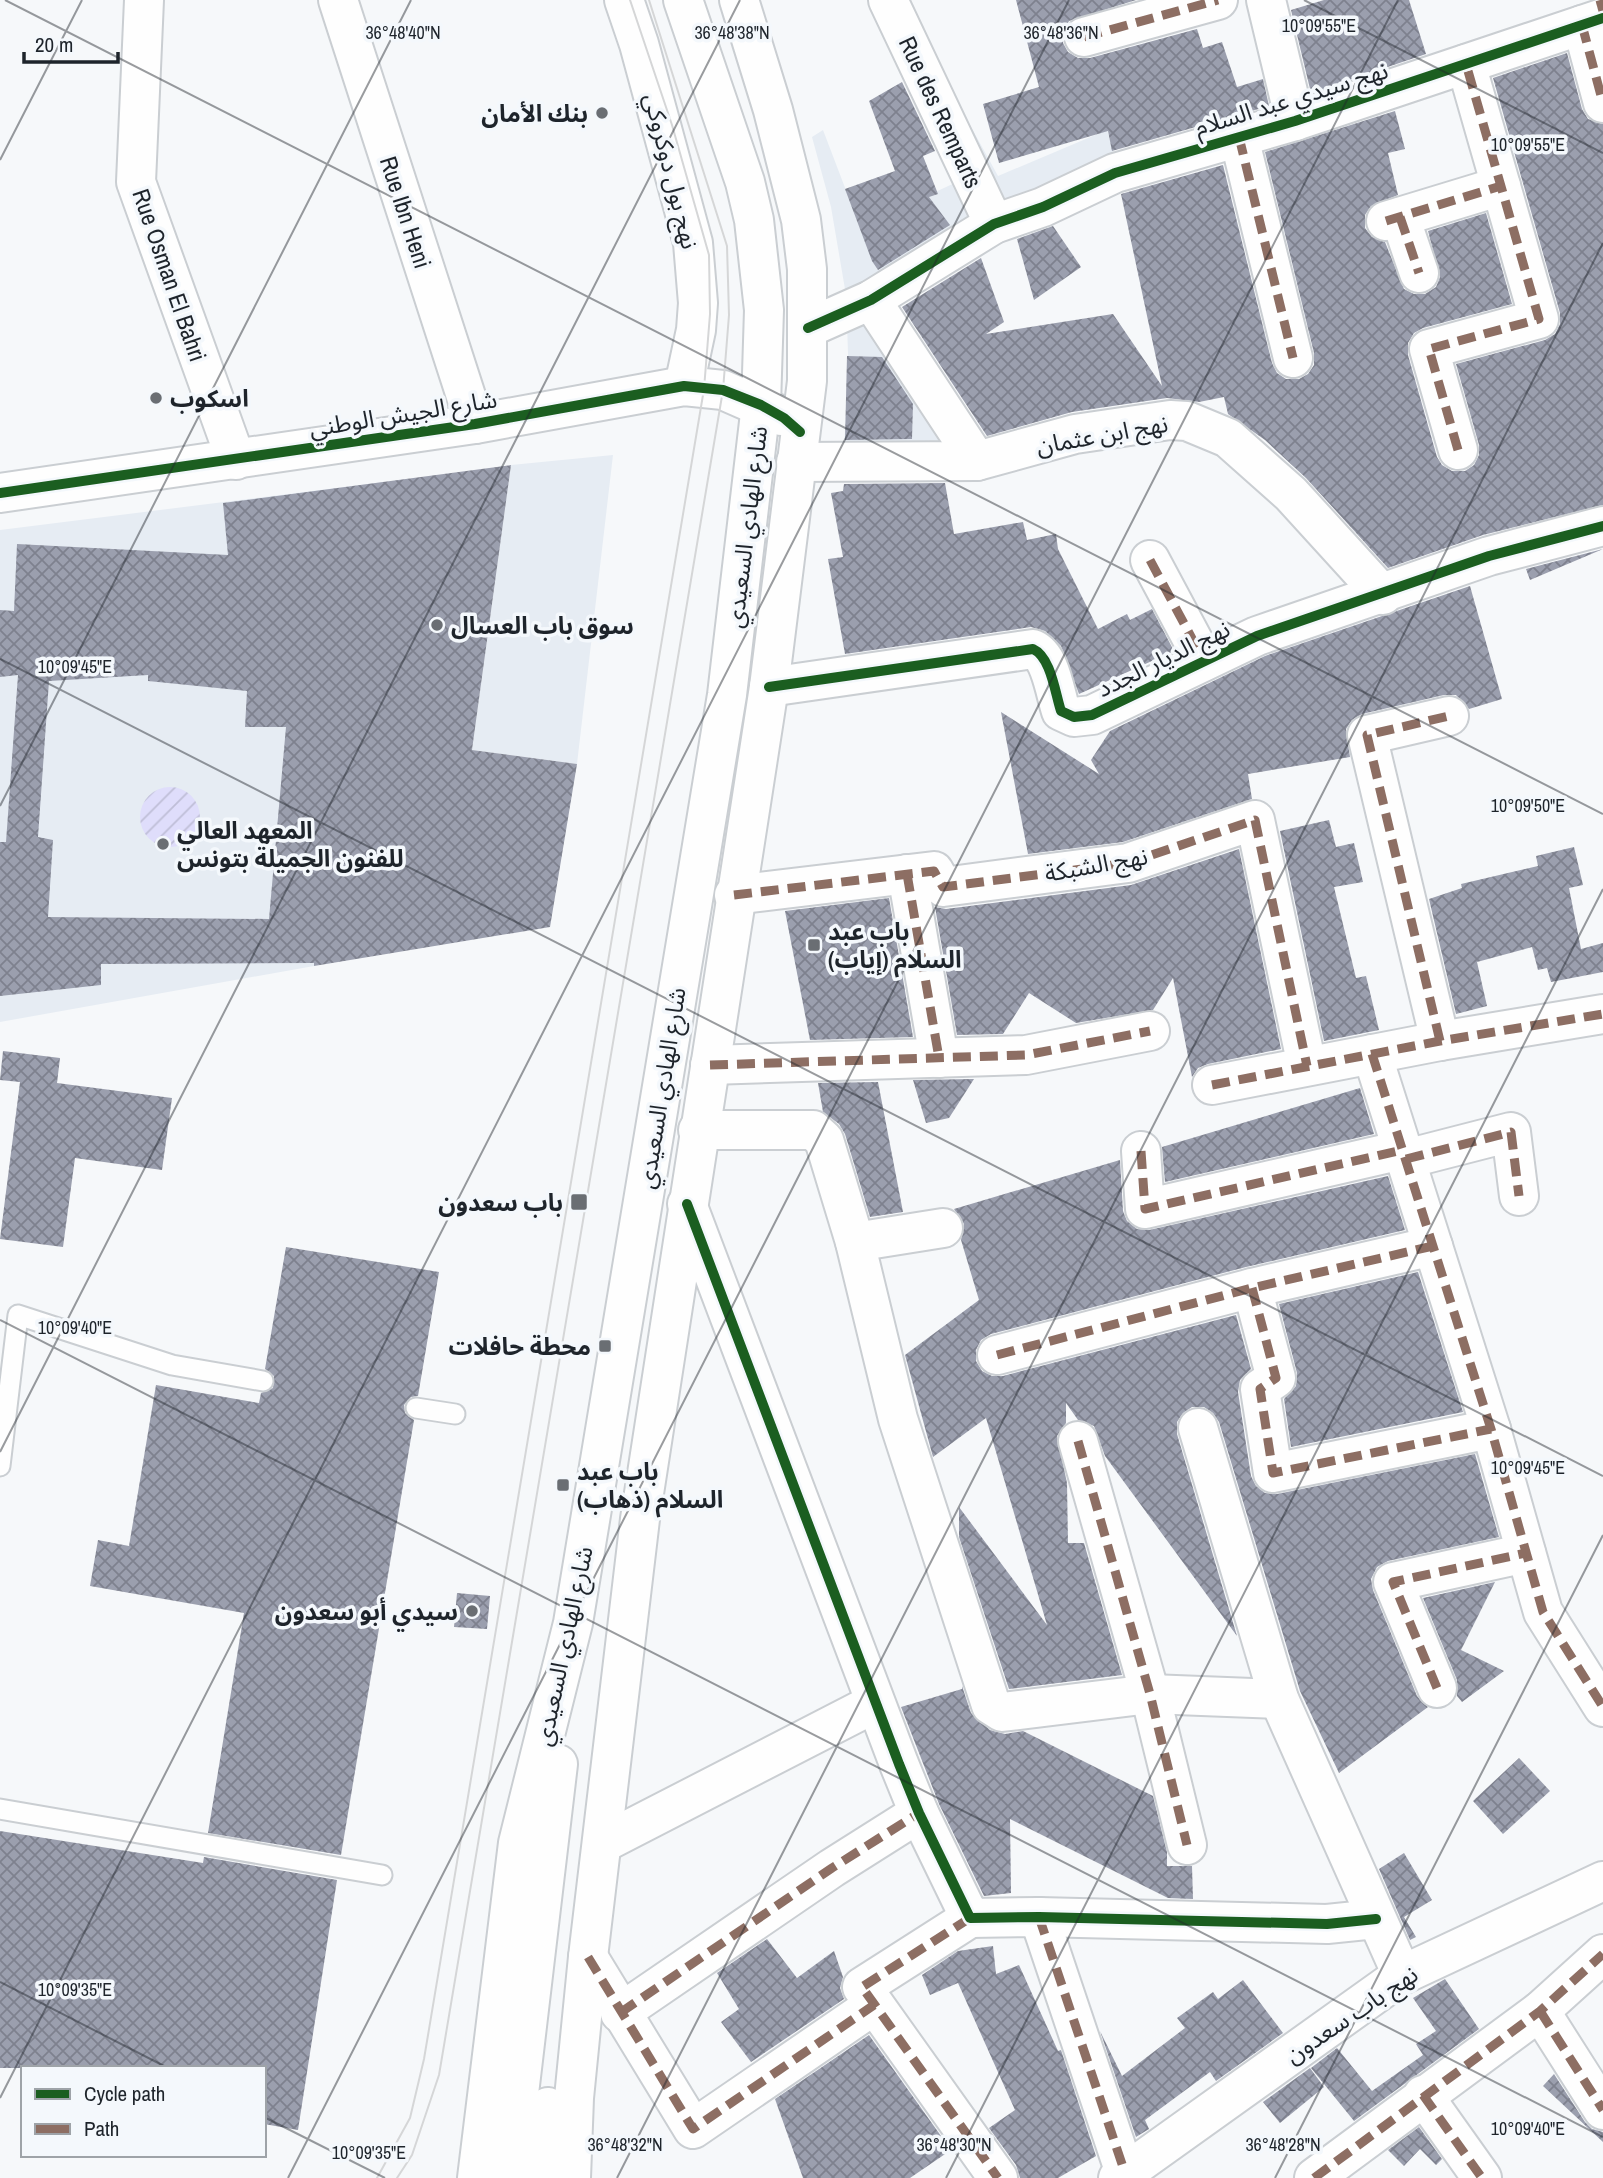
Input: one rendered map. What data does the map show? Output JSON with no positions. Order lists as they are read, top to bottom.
{
  "streets": {
    "street": [
      "نهج سيدي عبد السلام",
      "Rue des Remparts",
      "نهج بول دوكروكي",
      "Rue Ibn Heni",
      "Rue Osman El Bahri",
      "شارع الجيش الوطني",
      "نهج ابن عثمان",
      "شارع الهادي السعيدي",
      "نهج الديار الجدد",
      "نهج الشبكة",
      "نهج باب سعدون"
    ]
  },
  "crossings": [
    ["نهج سيدي عبد السلام", "Rue des Remparts"],
    ["نهج سيدي عبد السلام", "شارع الهادي السعيدي"],
    ["نهج بول دوكروكي", "شارع الجيش الوطني"],
    ["Rue Ibn Heni", "شارع الجيش الوطني"],
    ["Rue Osman El Bahri", "شارع الجيش الوطني"],
    ["شارع الجيش الوطني", "نهج ابن عثمان"],
    ["شارع الجيش الوطني", "شارع الهادي السعيدي"],
    ["نهج ابن عثمان", "شارع الهادي السعيدي"],
    ["نهج ابن عثمان", "نهج الديار الجدد"],
    ["شارع الهادي السعيدي", "نهج الديار الجدد"],
    ["شارع الهادي السعيدي", "نهج الشبكة"]
  ],
  "places": {
    "other": [
      "بنك الأمان",
      "اسكوب",
      "سوق باب العسال",
      "المعهد العالي للفنون الجميلة بتونس",
      "سيدي أبو سعدون"
    ],
    "transit": [
      "باب عبد السلام (إياب)",
      "باب سعدون",
      "محطة حافلات",
      "باب عبد السلام (ذهاب)"
    ]
  },
  "legend": ["Cycle path", "Path"],
  "scale_bar": "20 m",
  "coordinates": [
    "10°09'55\"E",
    "36°48'40\"N",
    "36°48'38\"N",
    "36°48'36\"N",
    "10°09'45\"E",
    "10°09'50\"E",
    "10°09'40\"E",
    "10°09'35\"E",
    "36°48'32\"N",
    "36°48'30\"N",
    "36°48'28\"N"
  ]
}
